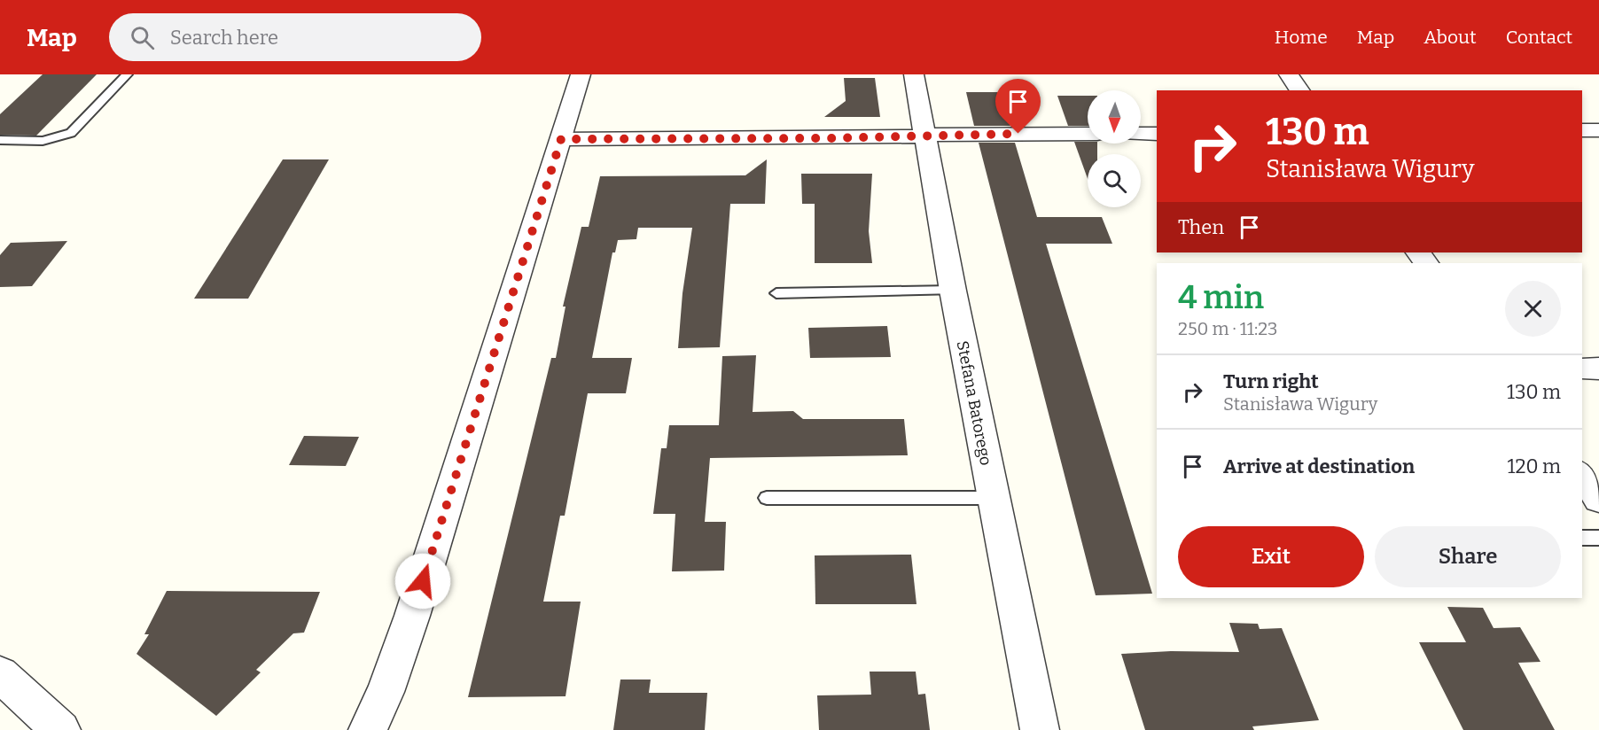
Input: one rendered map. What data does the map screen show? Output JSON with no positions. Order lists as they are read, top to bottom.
{
  "streets": {
    "street": ["Stefana Batorego"]
  },
  "north": "bottom",
  "page": {
    "header": "Map",
    "search": "Search here",
    "nav": [
      "Home",
      "Map",
      "About",
      "Contact"
    ],
    "turn": ["130 m", "Stanisława Wigury"],
    "then": "Then",
    "heading": ["4 min", "250 m · 11:23"],
    "list": [
      {
        "name": "Turn right",
        "note": "Stanisława Wigury",
        "value": "130 m"
      },
      {
        "name": "Arrive at destination",
        "value": "120 m"
      }
    ],
    "buttons": ["Exit", "Share"]
  }
}
